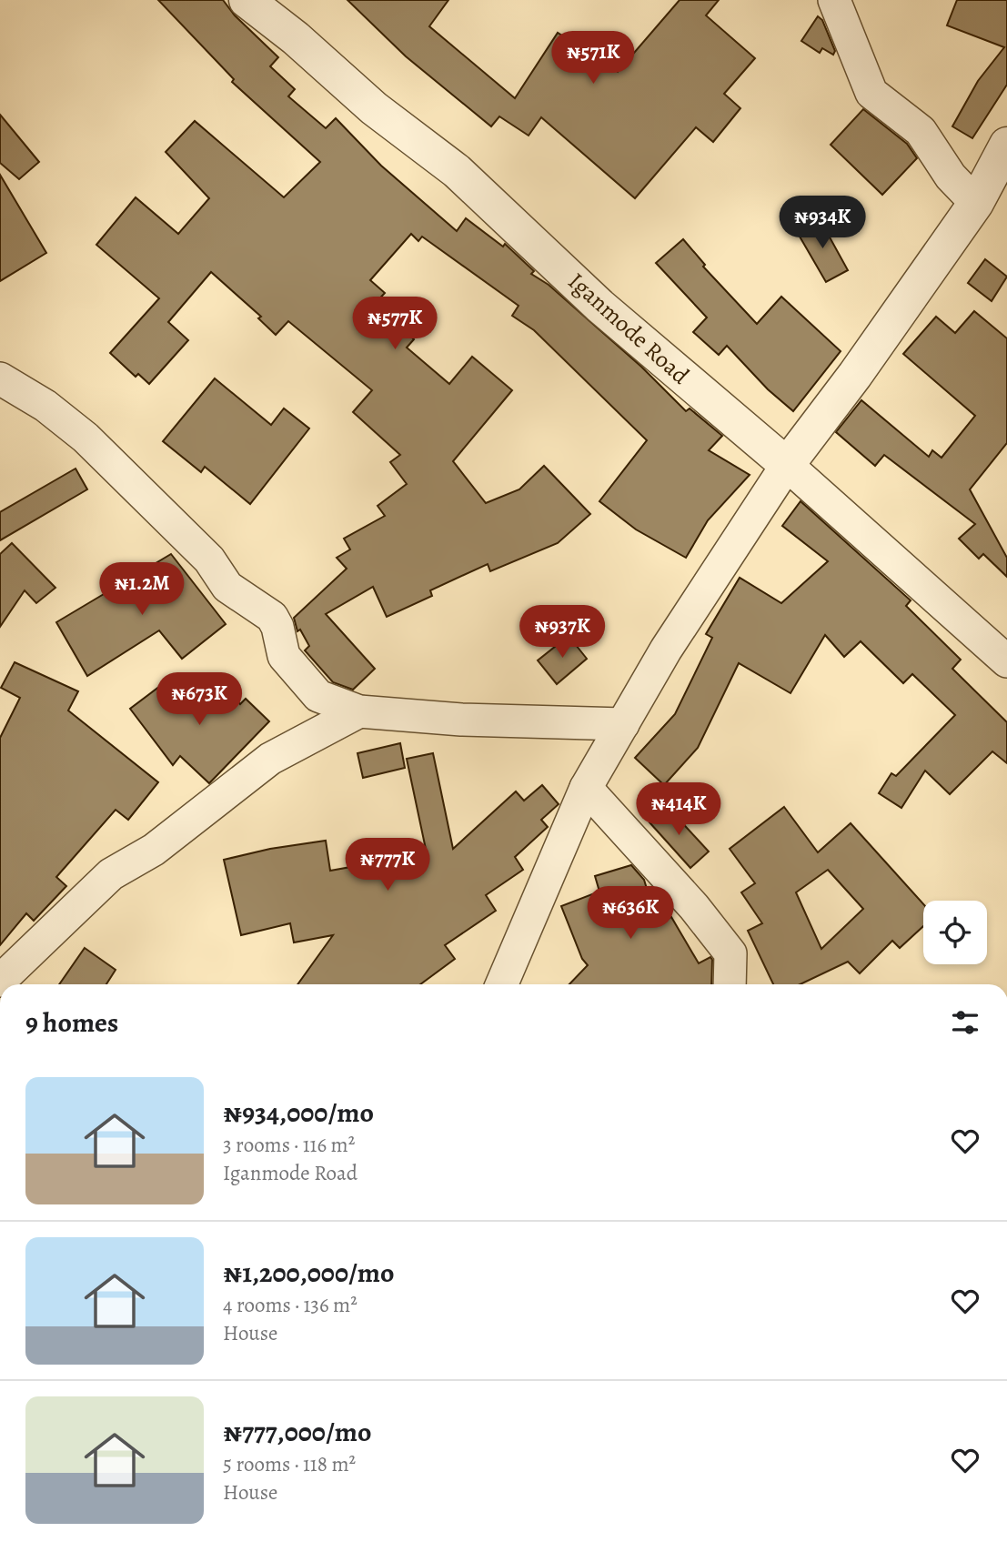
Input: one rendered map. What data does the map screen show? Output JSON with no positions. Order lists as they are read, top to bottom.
{
  "streets": {
    "street": ["Iganmode Road"]
  },
  "page": {
    "price": [
      "₦571K",
      "₦934K",
      "₦577K",
      "₦1.2M",
      "₦937K",
      "₦673K",
      "₦414K",
      "₦777K",
      "₦636K"
    ],
    "heading": "9 homes",
    "list": [
      {
        "name": "₦934,000/mo",
        "note": "3 rooms · 116 m² · Iganmode Road"
      },
      {
        "name": "₦1,200,000/mo",
        "note": "4 rooms · 136 m² · House"
      },
      {
        "name": "₦777,000/mo",
        "note": "5 rooms · 118 m² · House"
      }
    ]
  }
}
